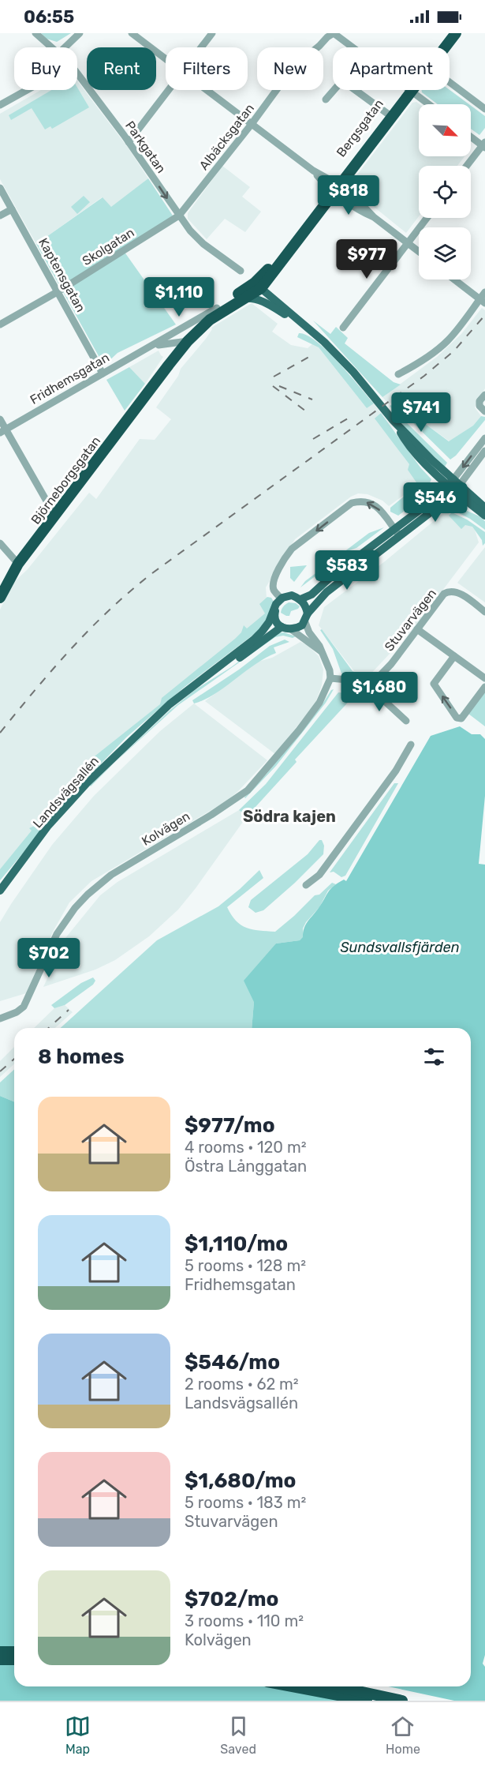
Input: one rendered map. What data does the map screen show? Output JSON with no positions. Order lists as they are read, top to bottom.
{
  "streets": {
    "highway": ["Bergsgatan", "Fridhemsgatan", "Björneborgsgatan"],
    "main road": ["Landsvägsallén"],
    "street": [
      "Albäcksgatan",
      "Parkgatan",
      "Skolgatan",
      "Kaptensgatan",
      "Stuvarvägen",
      "Kolvägen"
    ]
  },
  "crossings": [
    ["Bergsgatan", "Fridhemsgatan"],
    ["Albäcksgatan", "Parkgatan"],
    ["Albäcksgatan", "Skolgatan"],
    ["Parkgatan", "Skolgatan"],
    ["Skolgatan", "Kaptensgatan"],
    ["Kaptensgatan", "Fridhemsgatan"],
    ["Fridhemsgatan", "Björneborgsgatan"]
  ],
  "districts": ["Södra kajen"],
  "water": ["Sundsvallsfjärden"],
  "north": "bottom right",
  "page": {
    "status": "06:55",
    "chip": [
      "Buy",
      "Rent",
      "Filters",
      "New",
      "Apartment"
    ],
    "price": [
      "$818",
      "$977",
      "$1,110",
      "$741",
      "$546",
      "$583",
      "$1,680",
      "$702"
    ],
    "heading": "8 homes",
    "list": [
      {
        "name": "$977/mo",
        "note": "4 rooms · 120 m² · Östra Långgatan"
      },
      {
        "name": "$1,110/mo",
        "note": "5 rooms · 128 m² · Fridhemsgatan"
      },
      {
        "name": "$546/mo",
        "note": "2 rooms · 62 m² · Landsvägsallén"
      },
      {
        "name": "$1,680/mo",
        "note": "5 rooms · 183 m² · Stuvarvägen"
      },
      {
        "name": "$702/mo",
        "note": "3 rooms · 110 m² · Kolvägen"
      }
    ],
    "tabs": ["Map", "Saved", "Home"]
  }
}
